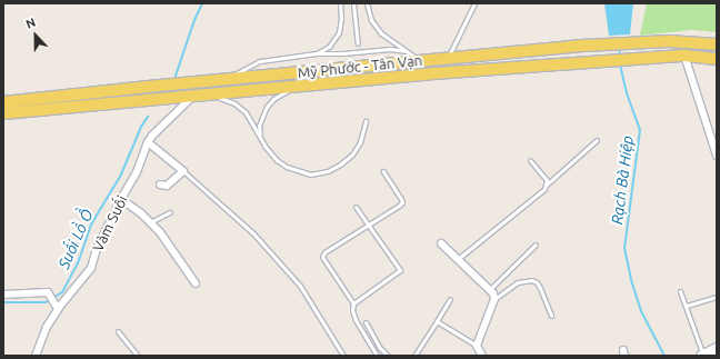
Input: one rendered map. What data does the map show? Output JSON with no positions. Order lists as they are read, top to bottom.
{
  "streets": {
    "main road": ["Mỹ Phước - Tân Vạn"],
    "street": ["Vàm Suối"]
  },
  "crossings": [
    ["Mỹ Phước - Tân Vạn", "Vàm Suối"]
  ],
  "water": ["Rạch Bà Hiệp", "Suối Lồ Ồ"],
  "north": "top"
}
